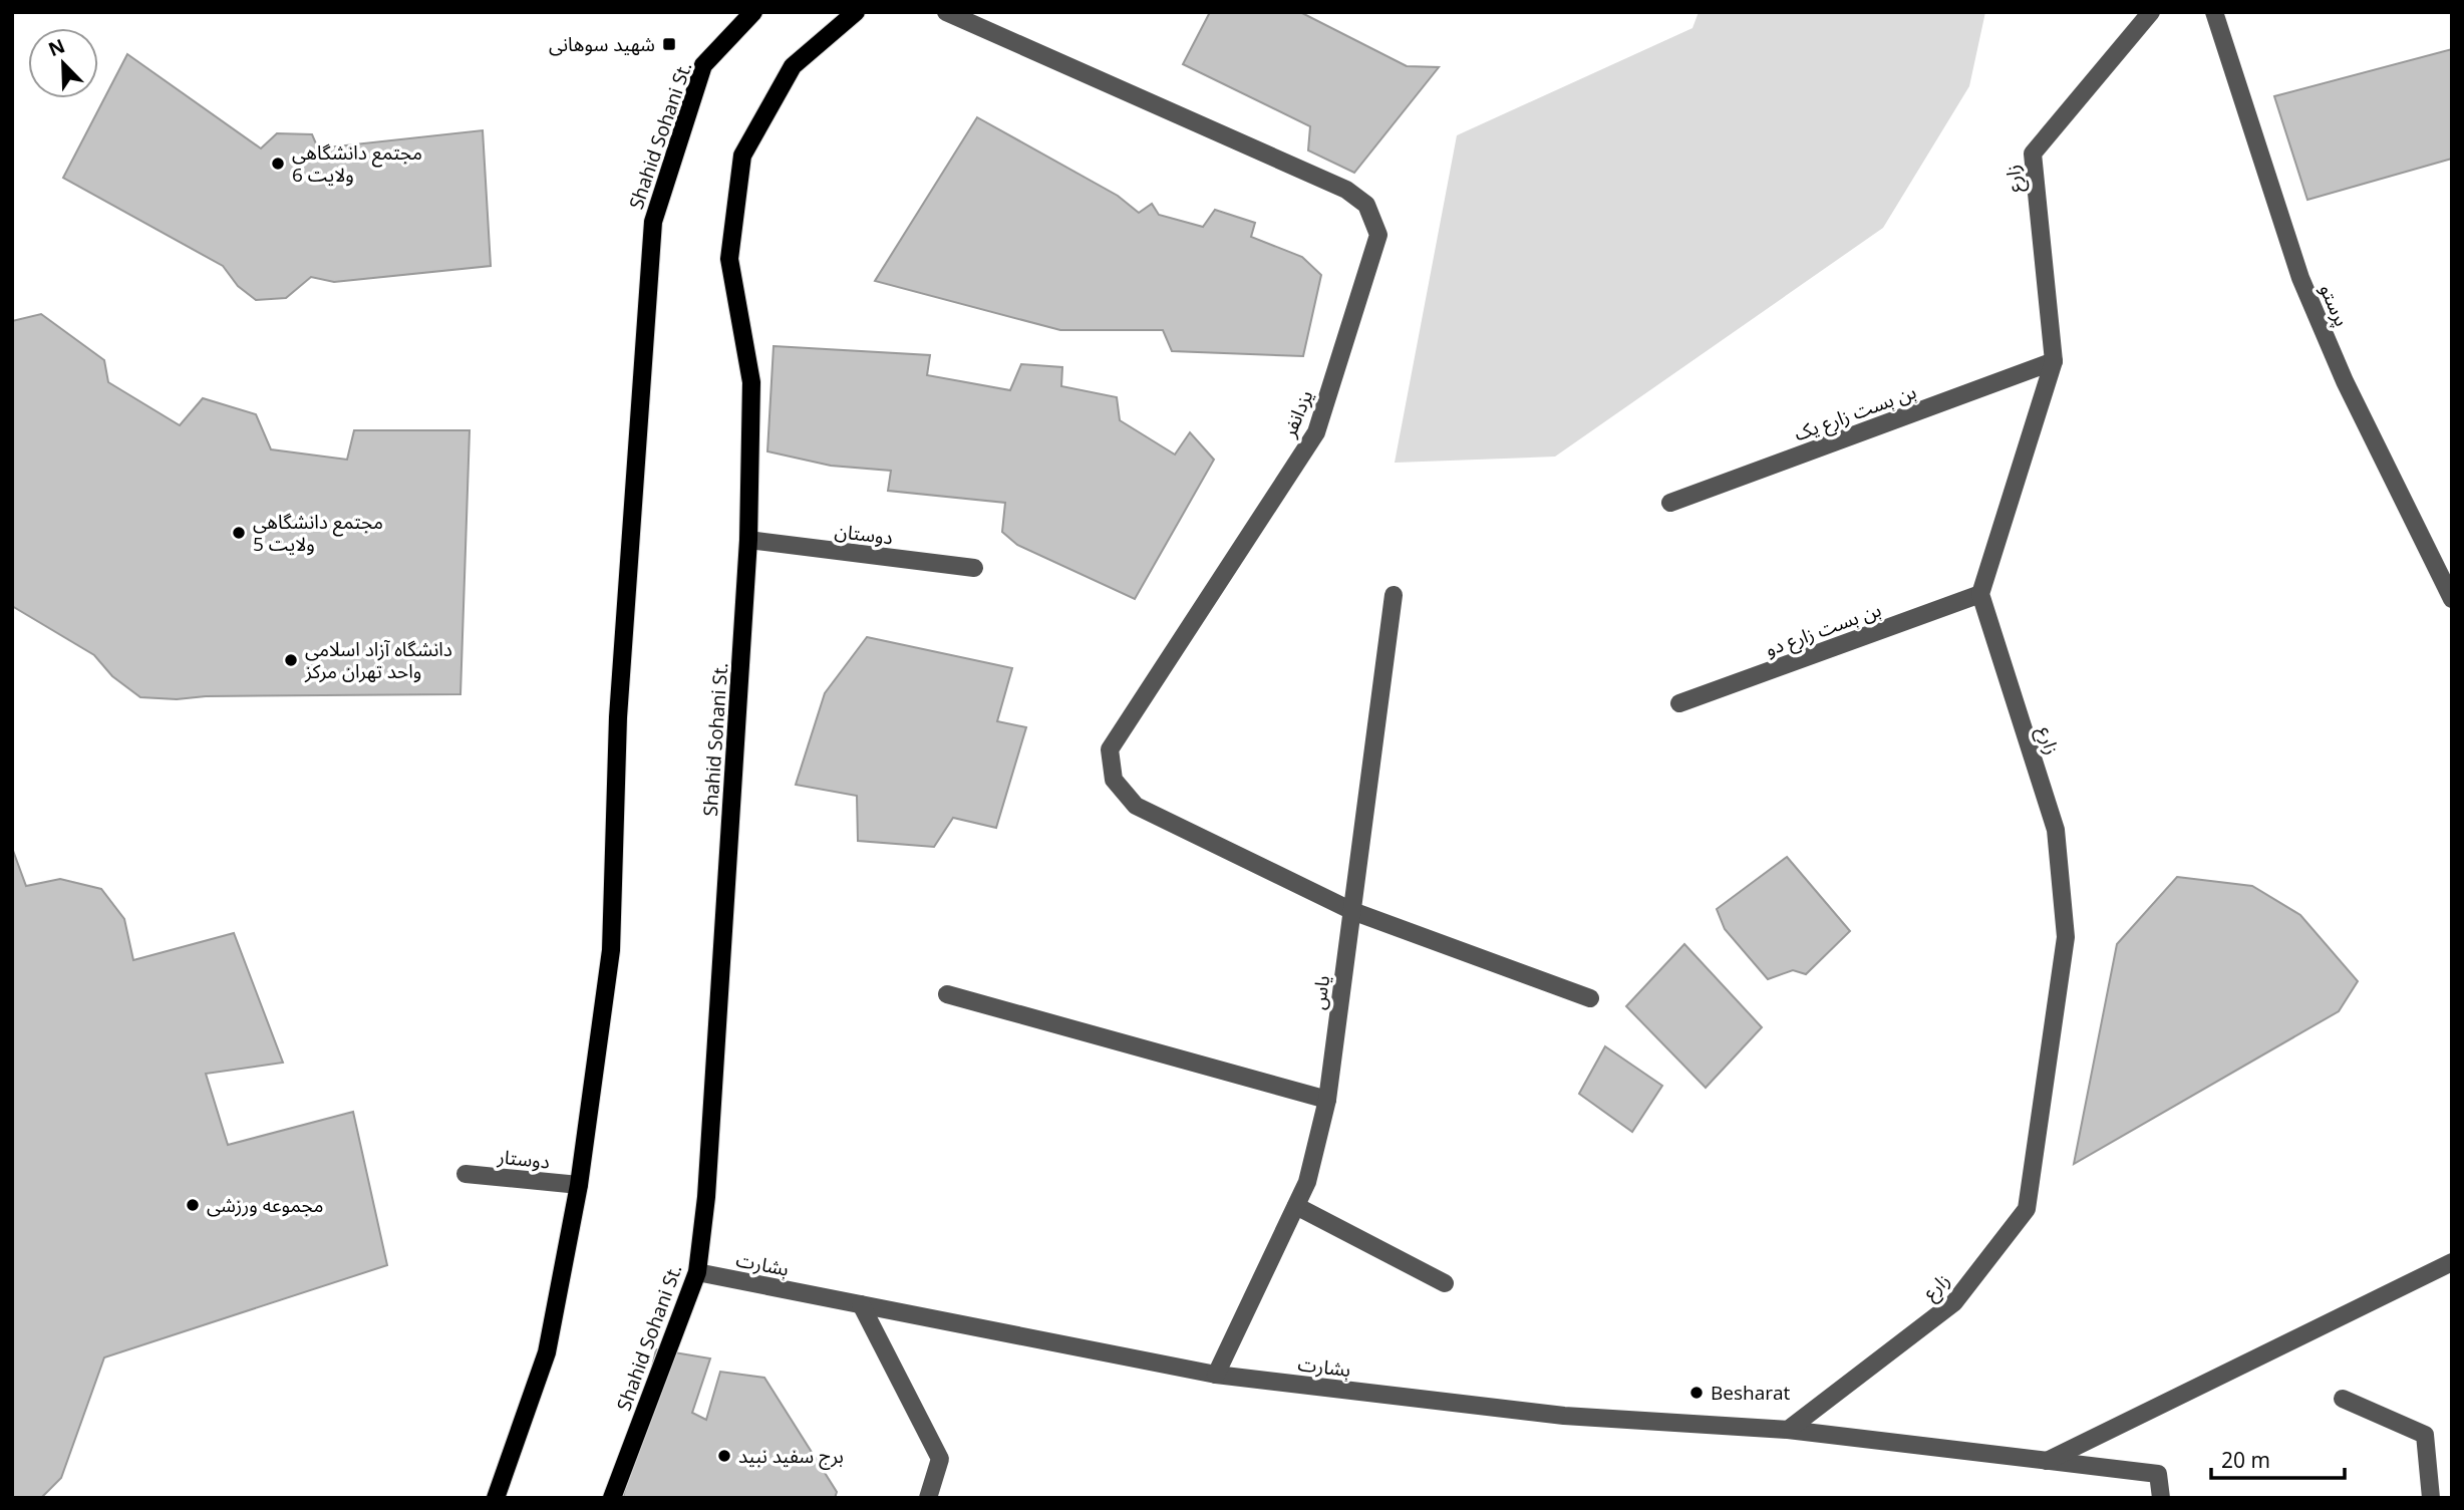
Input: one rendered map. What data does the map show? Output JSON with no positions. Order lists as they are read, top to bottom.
{
  "streets": {
    "main road": ["Shahid Sohani St."],
    "street": [
      "زارع",
      "پرستو",
      "بن بست زارع یک",
      "یزدانفر",
      "دوستان",
      "بن بست زارع دو",
      "یاس",
      "دوستار",
      "بشارت"
    ]
  },
  "crossings": [
    ["Shahid Sohani St.", "دوستان"],
    ["Shahid Sohani St.", "دوستار"],
    ["Shahid Sohani St.", "بشارت"],
    ["زارع", "بن بست زارع یک"],
    ["زارع", "بن بست زارع دو"],
    ["زارع", "بشارت"],
    ["یزدانفر", "یاس"],
    ["یاس", "بشارت"]
  ],
  "places": {
    "transit": ["شهید سوهانی"],
    "other": [
      "مجتمع دانشگاهی ولایت 6",
      "مجتمع دانشگاهی ولایت 5",
      "دانشگاه آزاد اسلامی واحد تهران مرکز",
      "مجموعه ورزشی",
      "Besharat",
      "برج سفید نبید"
    ]
  },
  "scale_bar": "20 m",
  "north": "top left"
}
